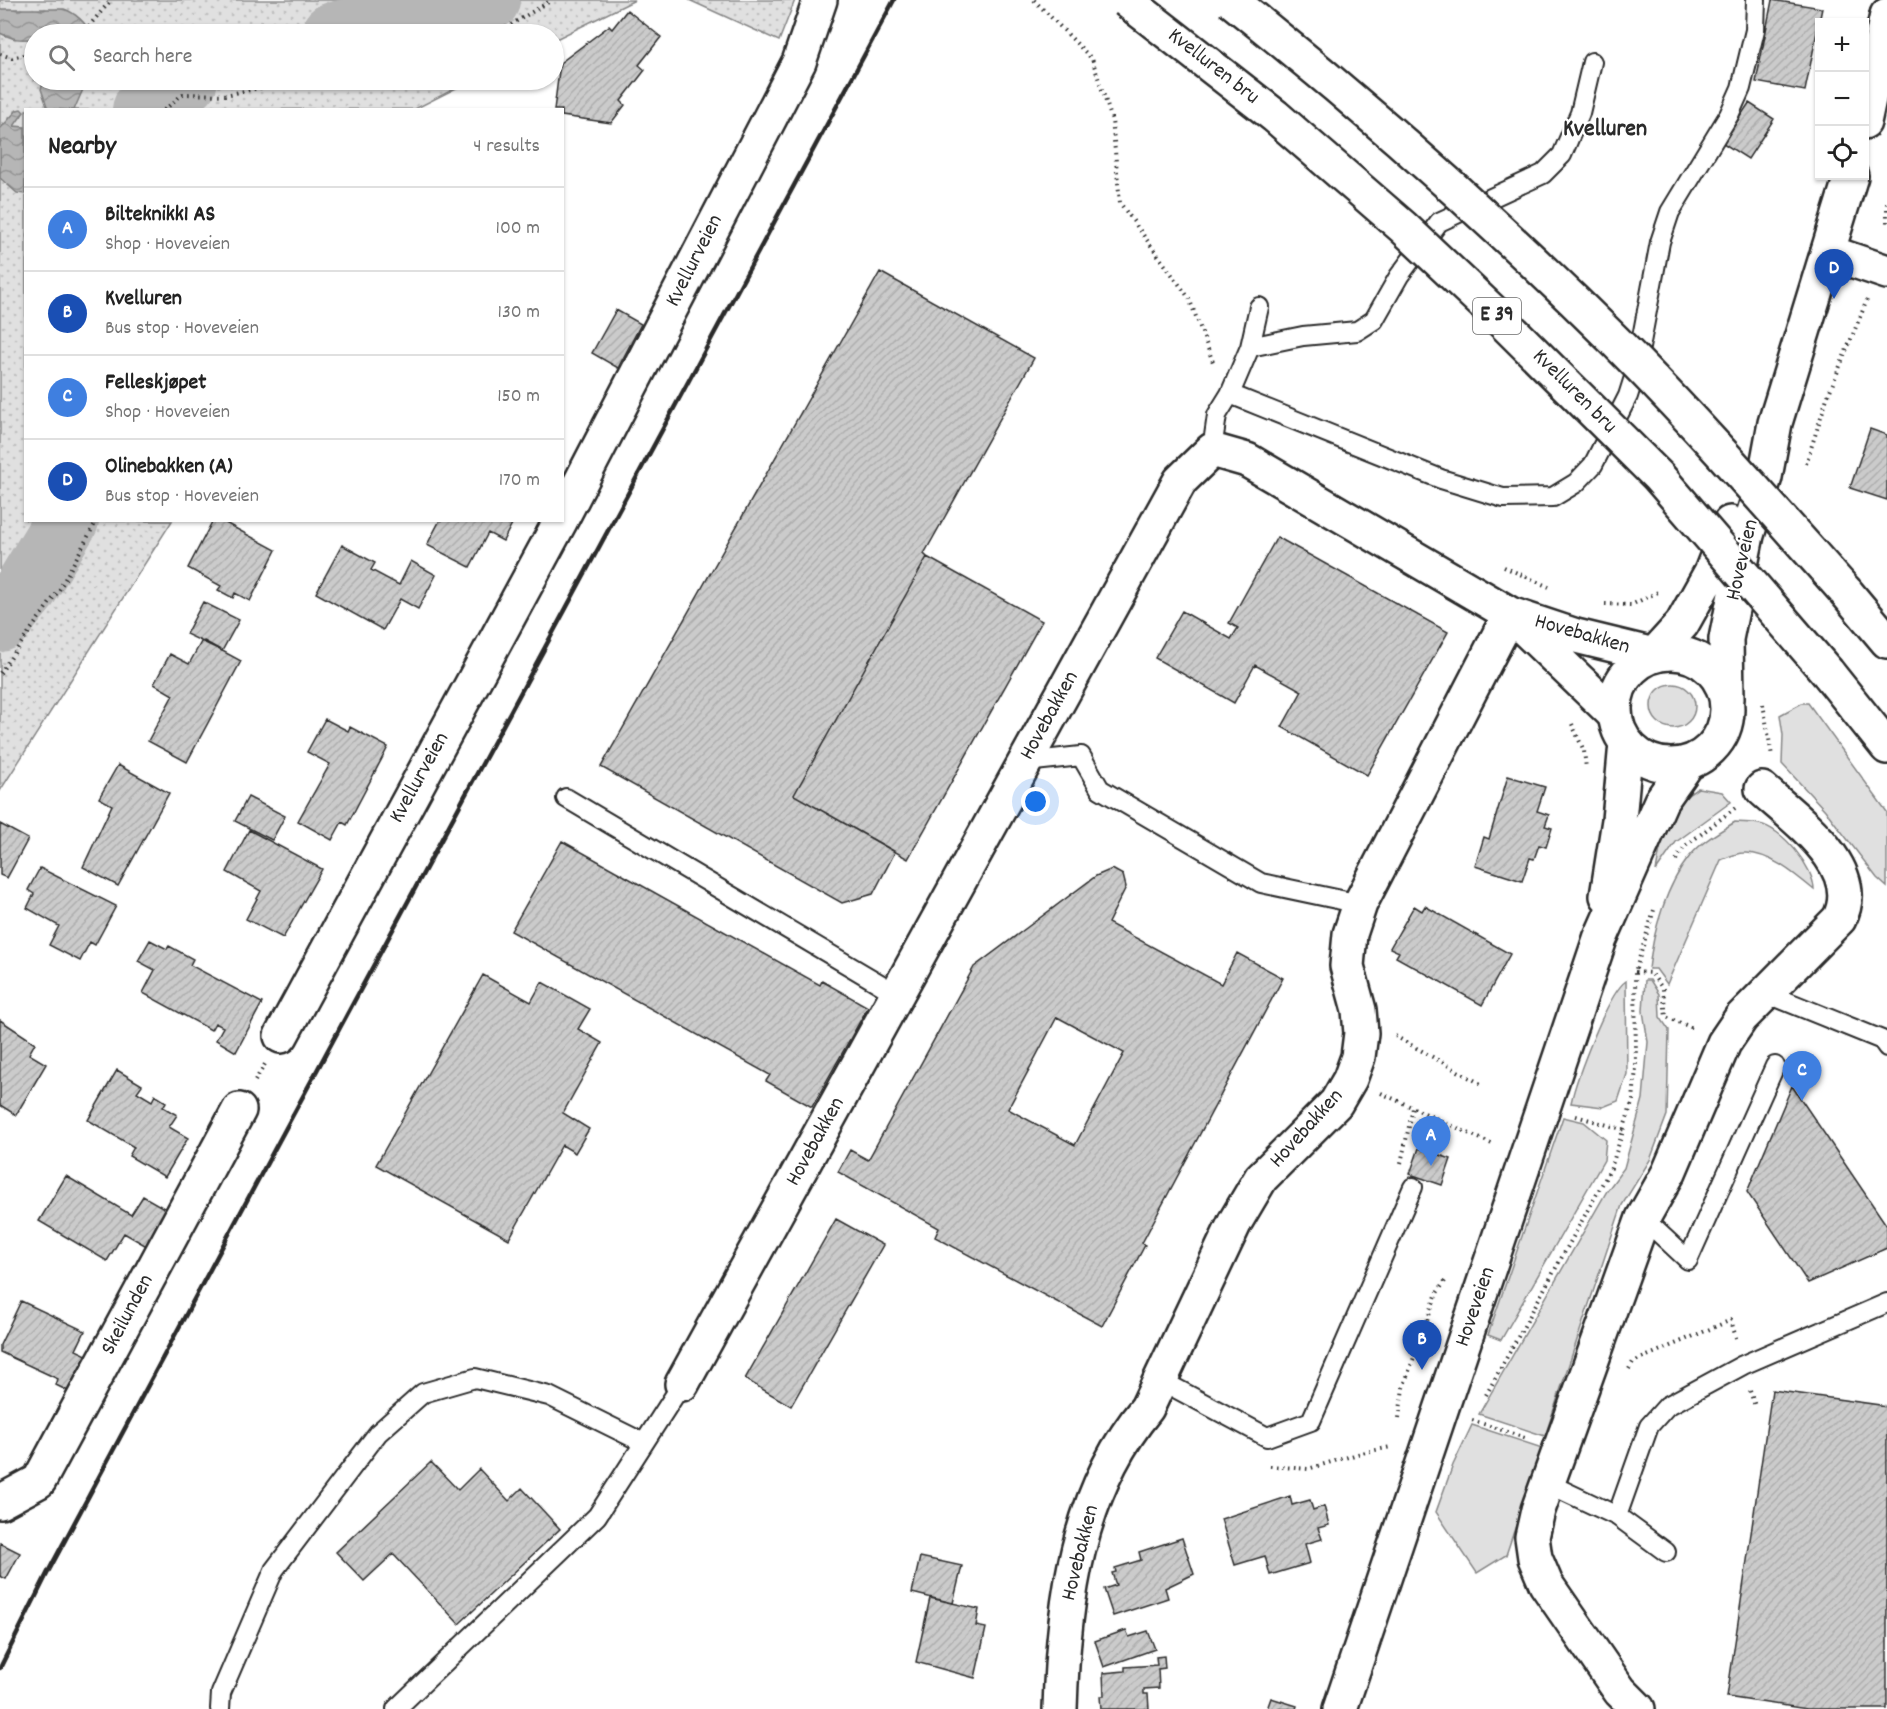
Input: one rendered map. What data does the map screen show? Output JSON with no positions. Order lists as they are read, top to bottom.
{
  "streets": {
    "main road": [
      "Kvelluren bru",
      "Kvellurveien",
      "E 39",
      "Hoveveien",
      "Hovebakken",
      "Skeilunden"
    ]
  },
  "crossings": [
    ["Hoveveien", "Hovebakken"]
  ],
  "districts": ["Kvelluren"],
  "page": {
    "map_buttons": ["+", "−"],
    "search": "Search here",
    "heading": ["Nearby", "4 results"],
    "list": [
      {
        "mark": "A",
        "name": "Bilteknikk1 AS",
        "note": "Shop · Hoveveien",
        "value": "100 m"
      },
      {
        "mark": "B",
        "name": "Kvelluren",
        "note": "Bus stop · Hoveveien",
        "value": "130 m"
      },
      {
        "mark": "C",
        "name": "Felleskjøpet",
        "note": "Shop · Hoveveien",
        "value": "150 m"
      },
      {
        "mark": "D",
        "name": "Olinebakken (A)",
        "note": "Bus stop · Hoveveien",
        "value": "170 m"
      }
    ],
    "pins": [
      "D",
      "C",
      "A",
      "B"
    ]
  }
}
